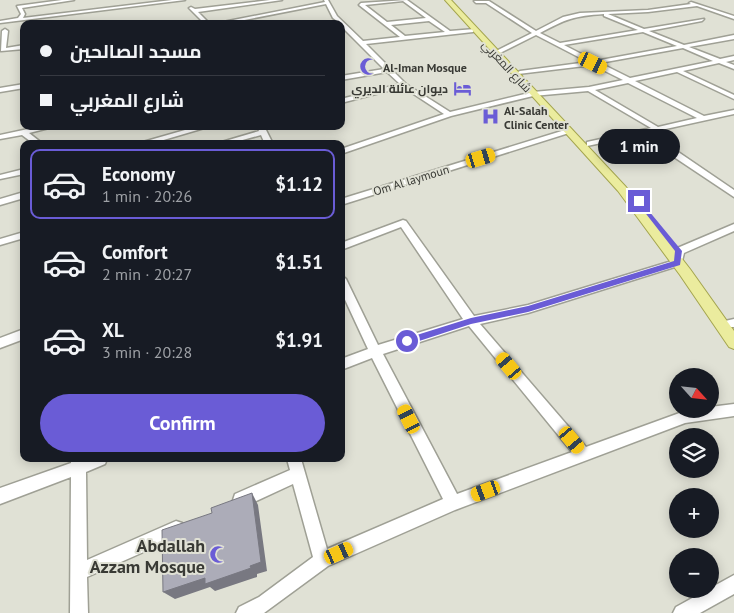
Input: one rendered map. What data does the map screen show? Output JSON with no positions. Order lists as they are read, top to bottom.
{
  "streets": {
    "main road": ["شارع المغربي"],
    "street": ["Om Al laymoun"]
  },
  "crossings": [
    ["شارع المغربي", "Om Al laymoun"]
  ],
  "places": {
    "mosque": ["Al-Iman Mosque", "Abdallah Azzam Mosque"],
    "hotel": ["ديوان عائلة الديري"],
    "hospital": ["Al-Salah Clinic Center"]
  },
  "north": "bottom right",
  "page": {
    "banner": ["مسجد الصالحين", "شارع المغربي"],
    "bubble": "1 min",
    "list": [
      {
        "name": "Economy",
        "note": "1 min · 20:26",
        "value": "$1.12"
      },
      {
        "name": "Comfort",
        "note": "2 min · 20:27",
        "value": "$1.51"
      },
      {
        "name": "XL",
        "note": "3 min · 20:28",
        "value": "$1.91"
      }
    ],
    "map_buttons": ["+", "−"],
    "buttons": "Confirm"
  }
}
